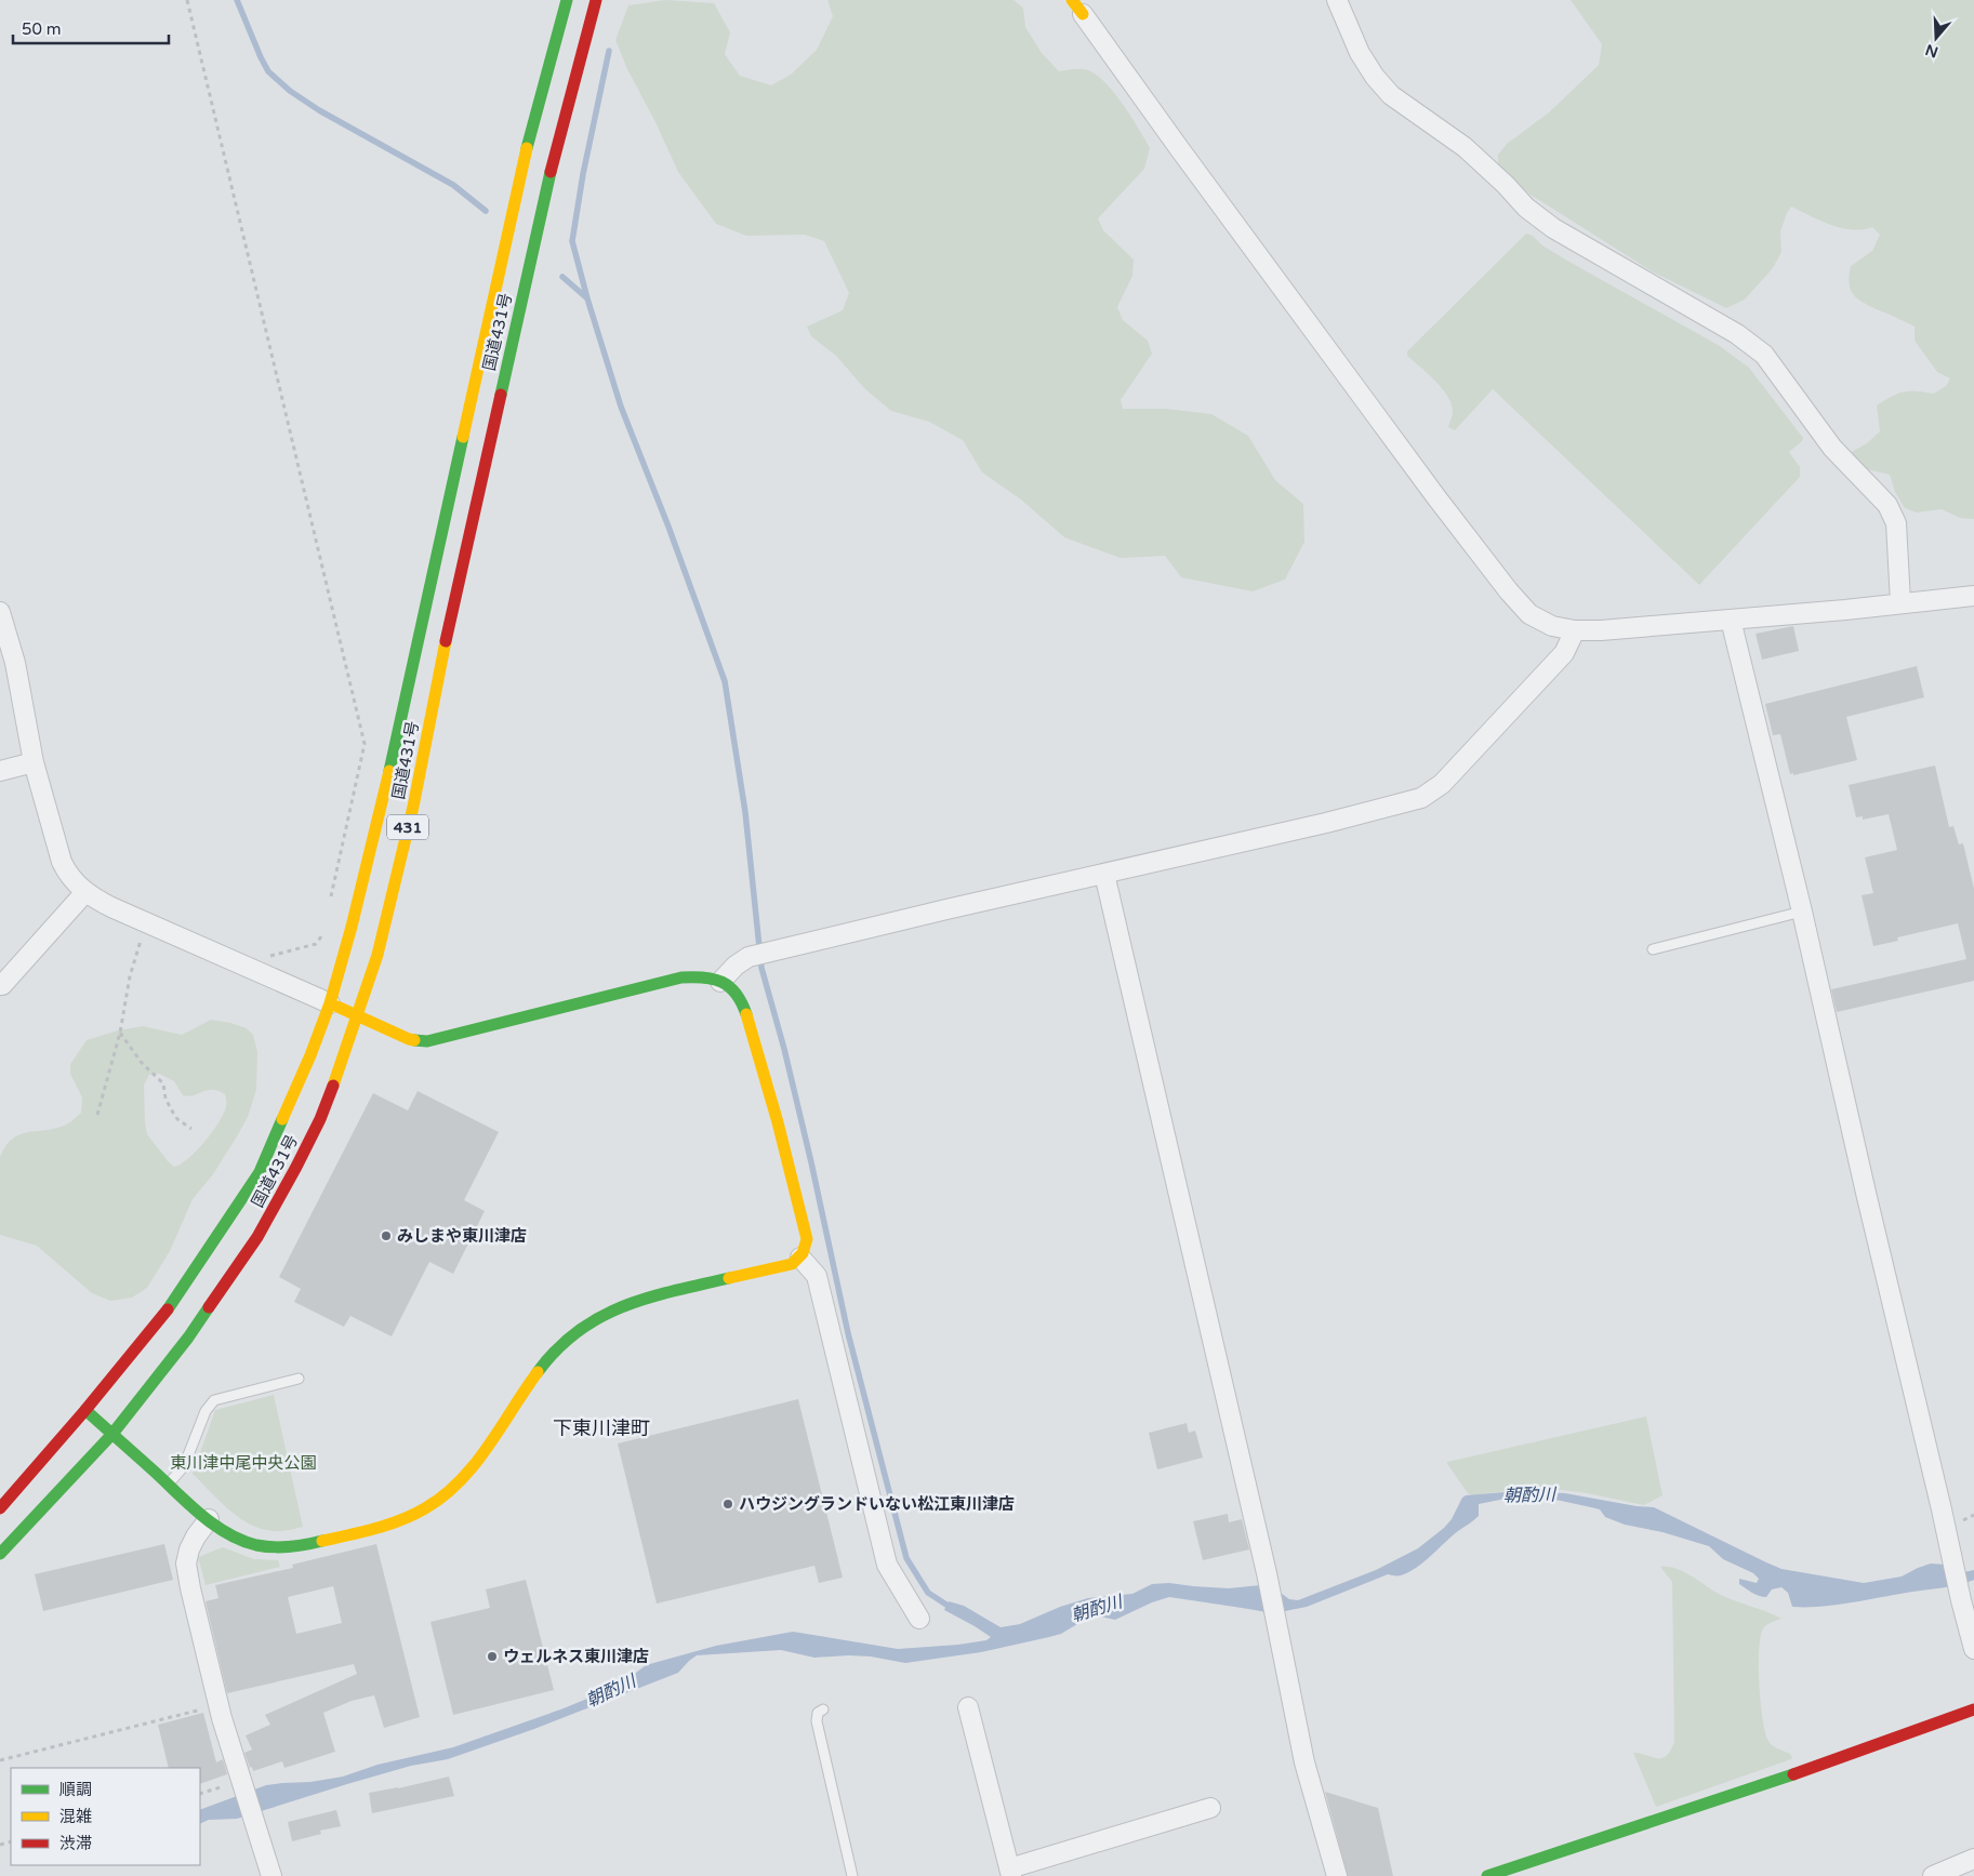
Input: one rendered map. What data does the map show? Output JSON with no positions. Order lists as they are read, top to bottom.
{
  "streets": {
    "main road": ["国道431号", "431"]
  },
  "districts": ["下東川津町"],
  "water": ["朝酌川"],
  "parks": ["東川津中尾中央公園"],
  "places": ["みしまや東川津店", "ハウジングランドいない松江東川津店", "ウェルネス東川津店"],
  "legend": ["順調", "混雑", "渋滞"],
  "scale_bar": "50 m",
  "north": "bottom"
}
